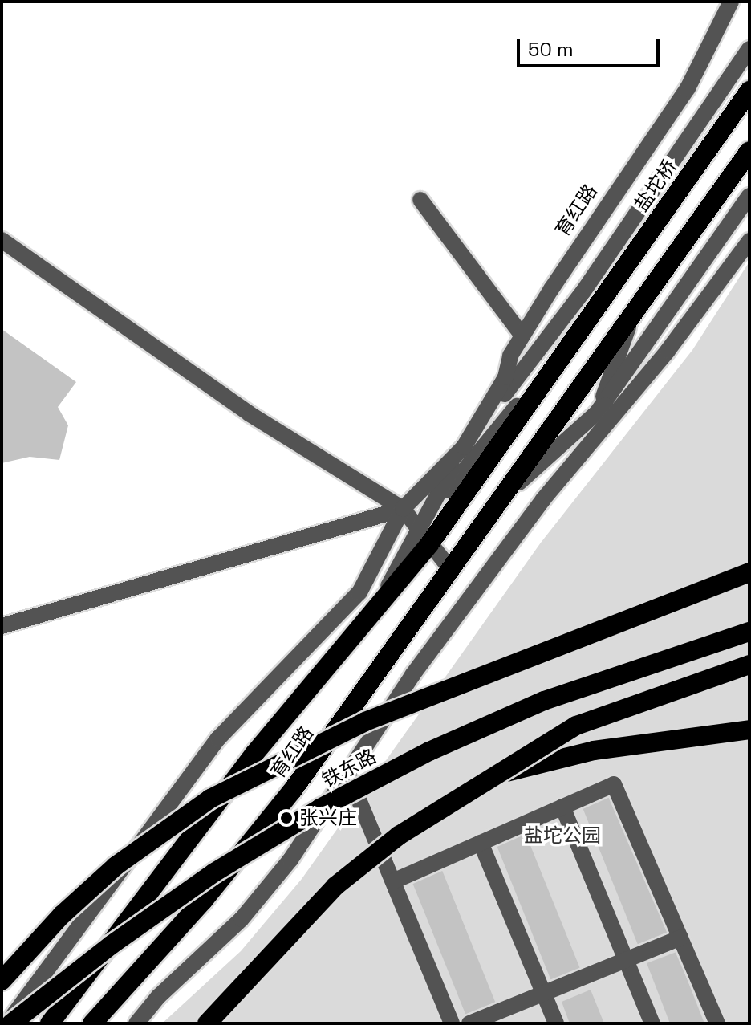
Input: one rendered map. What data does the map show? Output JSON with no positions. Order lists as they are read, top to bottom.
{
  "streets": {
    "highway": ["盐坨桥", "育红路", "铁东路"]
  },
  "crossings": [
    ["盐坨桥", "育红路"],
    ["育红路", "铁东路"]
  ],
  "parks": ["盐坨公园"],
  "places": ["张兴庄"],
  "scale_bar": "50 m"
}
